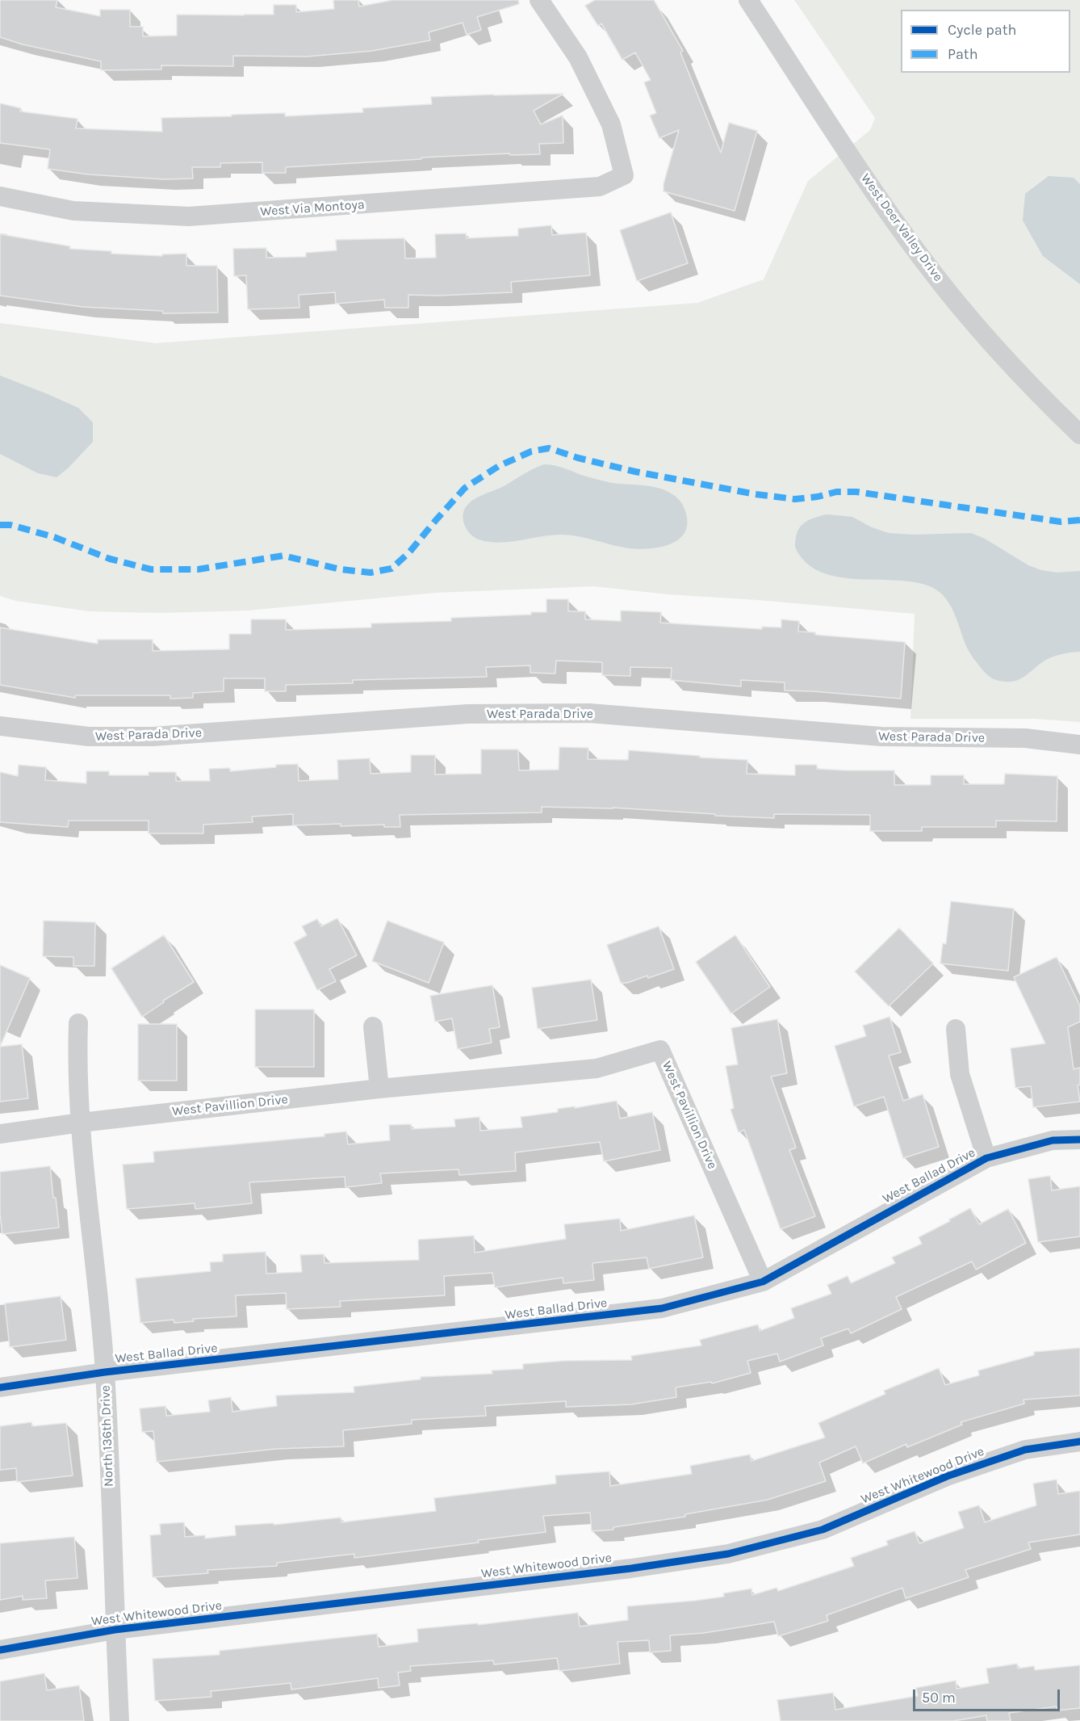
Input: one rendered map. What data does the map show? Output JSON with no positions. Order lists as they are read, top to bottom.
{
  "streets": {
    "street": [
      "West Via Montoya",
      "West Deer Valley Drive",
      "West Parada Drive",
      "West Pavillion Drive",
      "West Ballad Drive",
      "North 136th Drive",
      "West Whitewood Drive"
    ]
  },
  "crossings": [
    ["West Pavillion Drive", "West Ballad Drive"],
    ["West Pavillion Drive", "North 136th Drive"],
    ["West Ballad Drive", "North 136th Drive"],
    ["North 136th Drive", "West Whitewood Drive"]
  ],
  "legend": ["Cycle path", "Path"],
  "scale_bar": "50 m"
}
